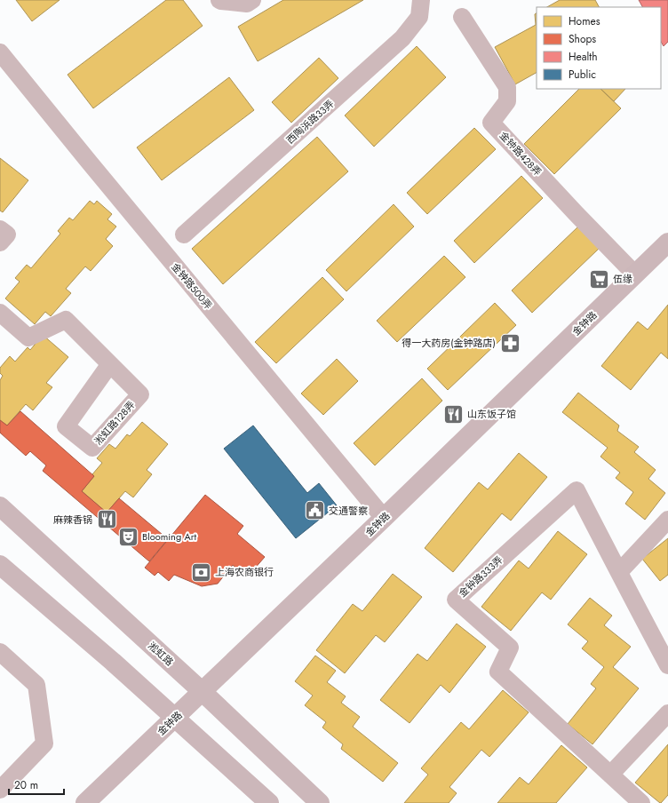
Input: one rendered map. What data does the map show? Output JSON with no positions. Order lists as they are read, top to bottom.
{
  "streets": {
    "street": [
      "西陶浜路33弄",
      "金钟路428弄",
      "金钟路500弄",
      "金钟路",
      "淞虹路128弄",
      "金钟路333弄",
      "淞虹路"
    ]
  },
  "crossings": [
    ["金钟路428弄", "金钟路"],
    ["金钟路500弄", "金钟路"],
    ["金钟路", "淞虹路"]
  ],
  "places": {
    "supermarket": ["伍缘"],
    "pharmacy": ["得一大药房(金钟路店)"],
    "restaurant": ["山东饭子馆", "麻辣香锅"],
    "public building": ["交通警察"],
    "theatre": ["Blooming Art"],
    "bank": ["上海农商银行"]
  },
  "legend": [
    "Homes",
    "Shops",
    "Health",
    "Public"
  ],
  "scale_bar": "20 m"
}
